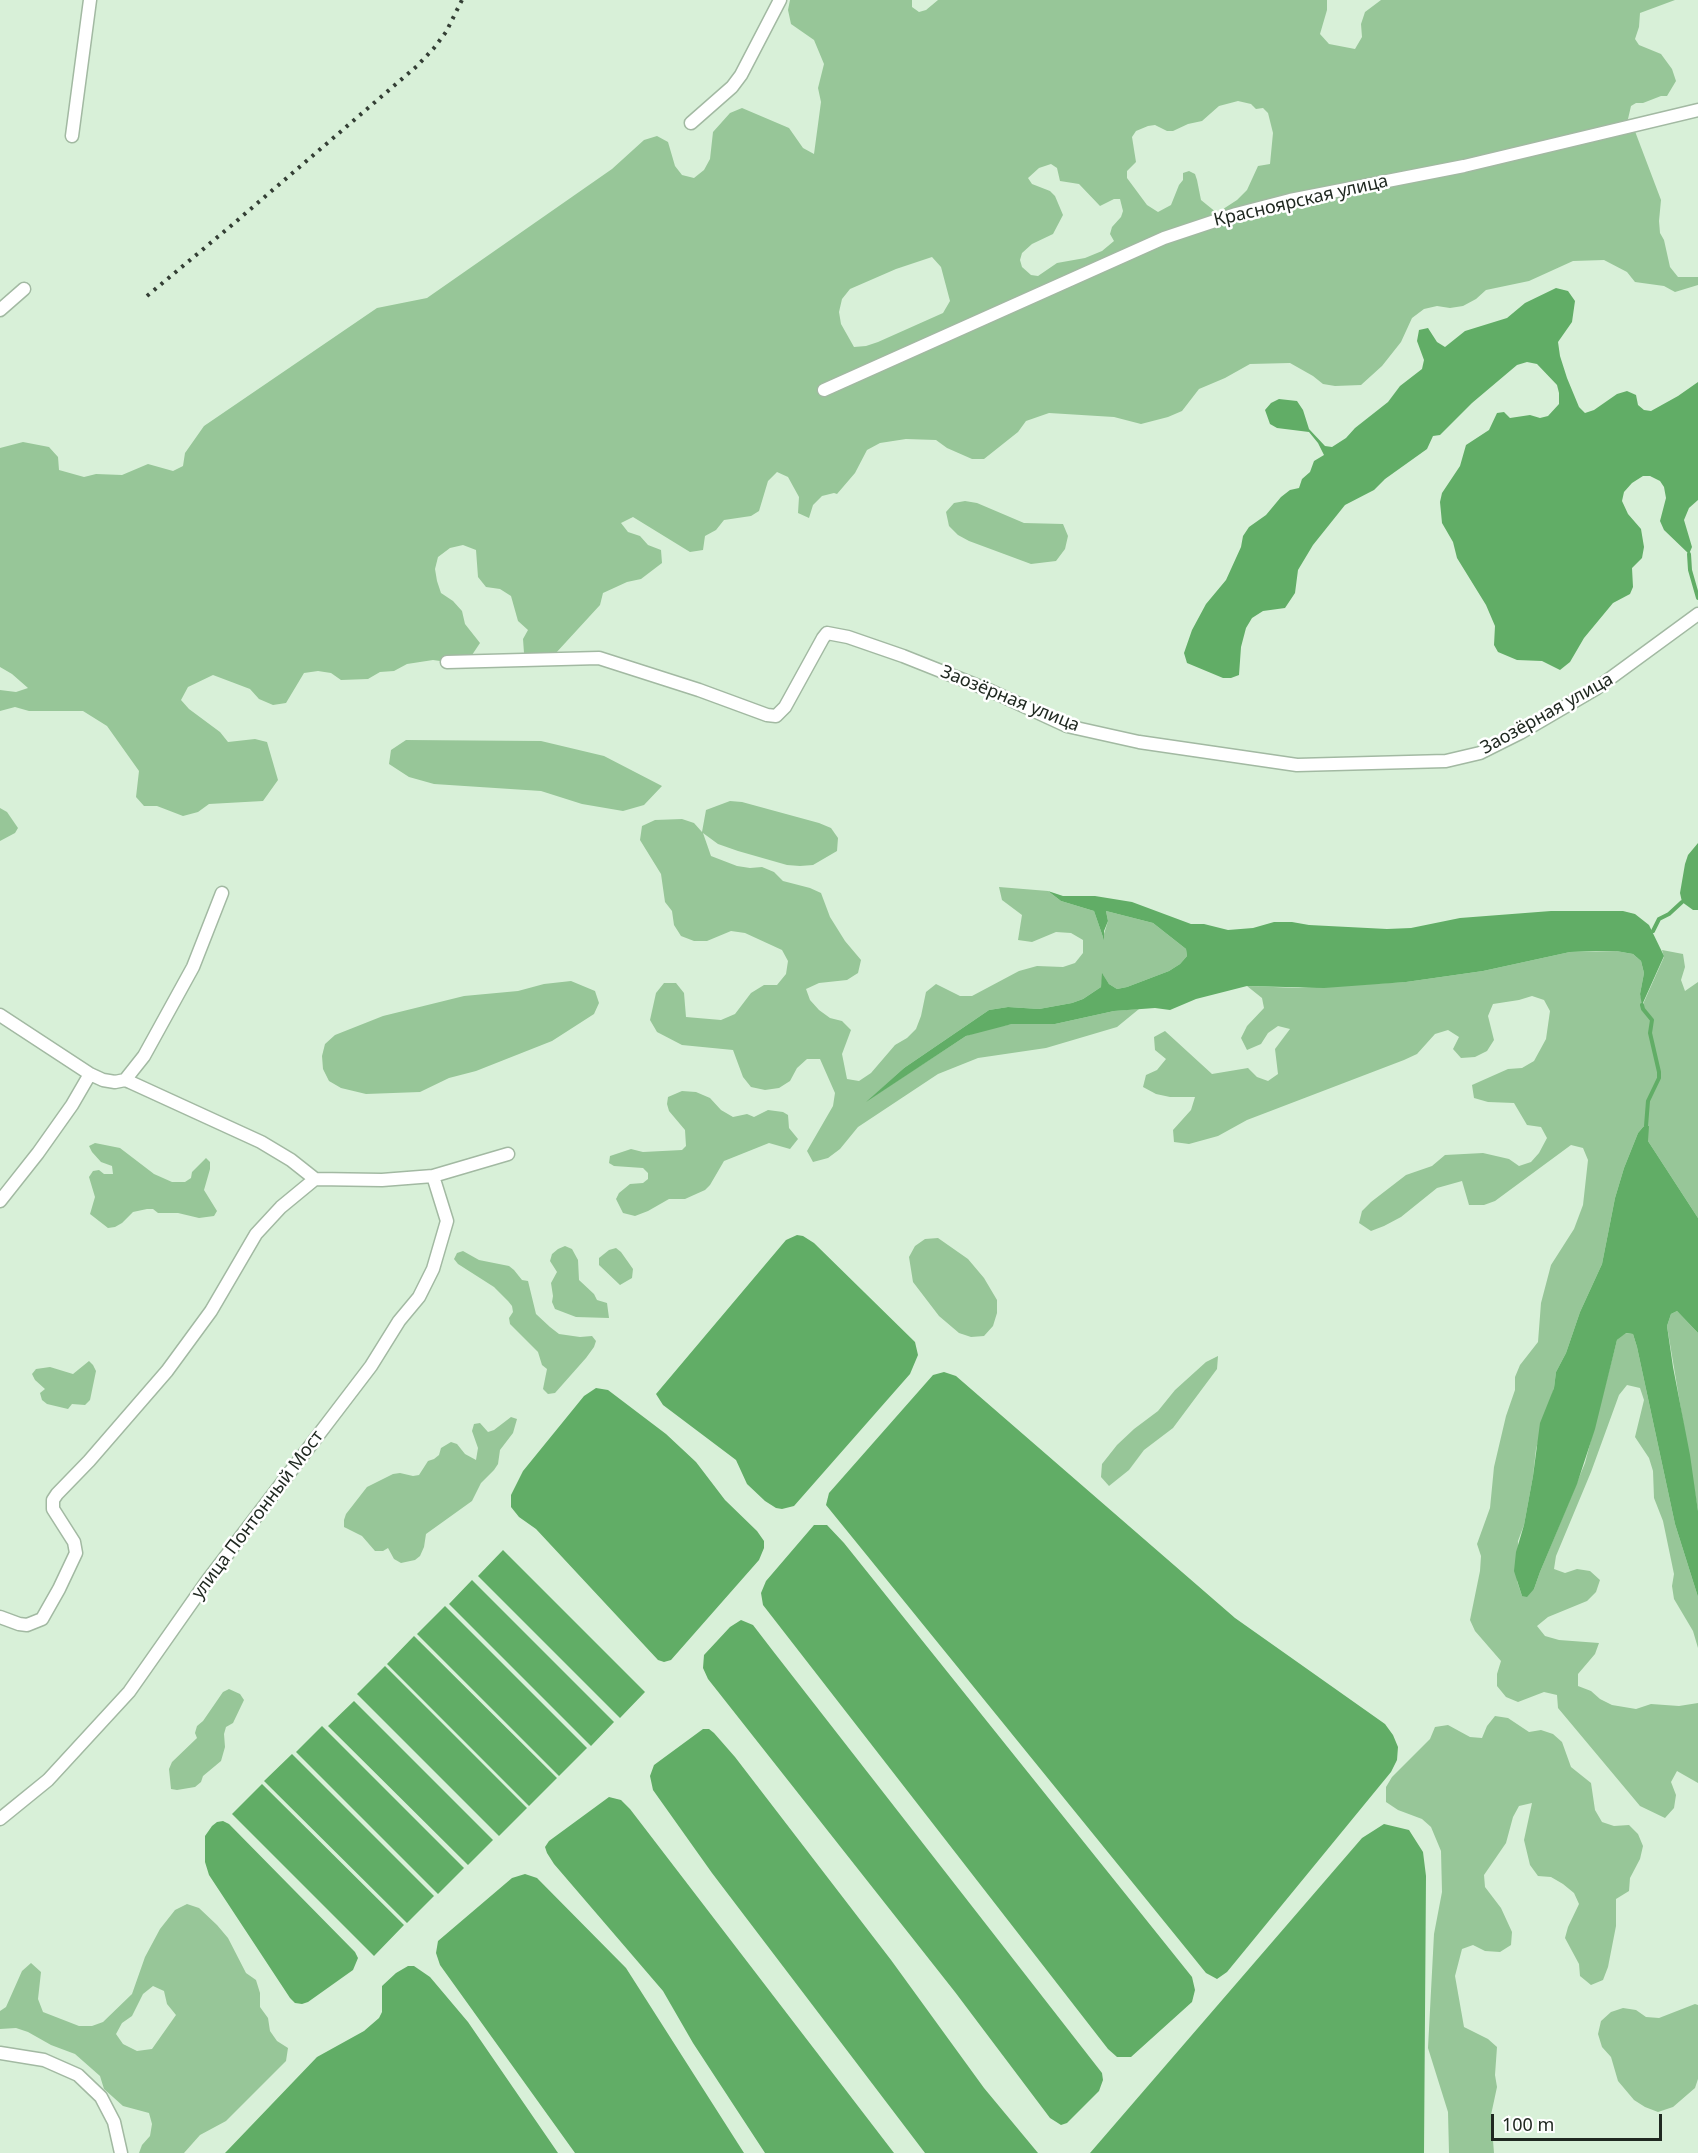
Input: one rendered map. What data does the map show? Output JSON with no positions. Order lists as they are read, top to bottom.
{
  "streets": {
    "street": ["Красноярская улица", "Заозёрная улица", "улица Понтонный Мост"]
  },
  "scale_bar": "100 m"
}
